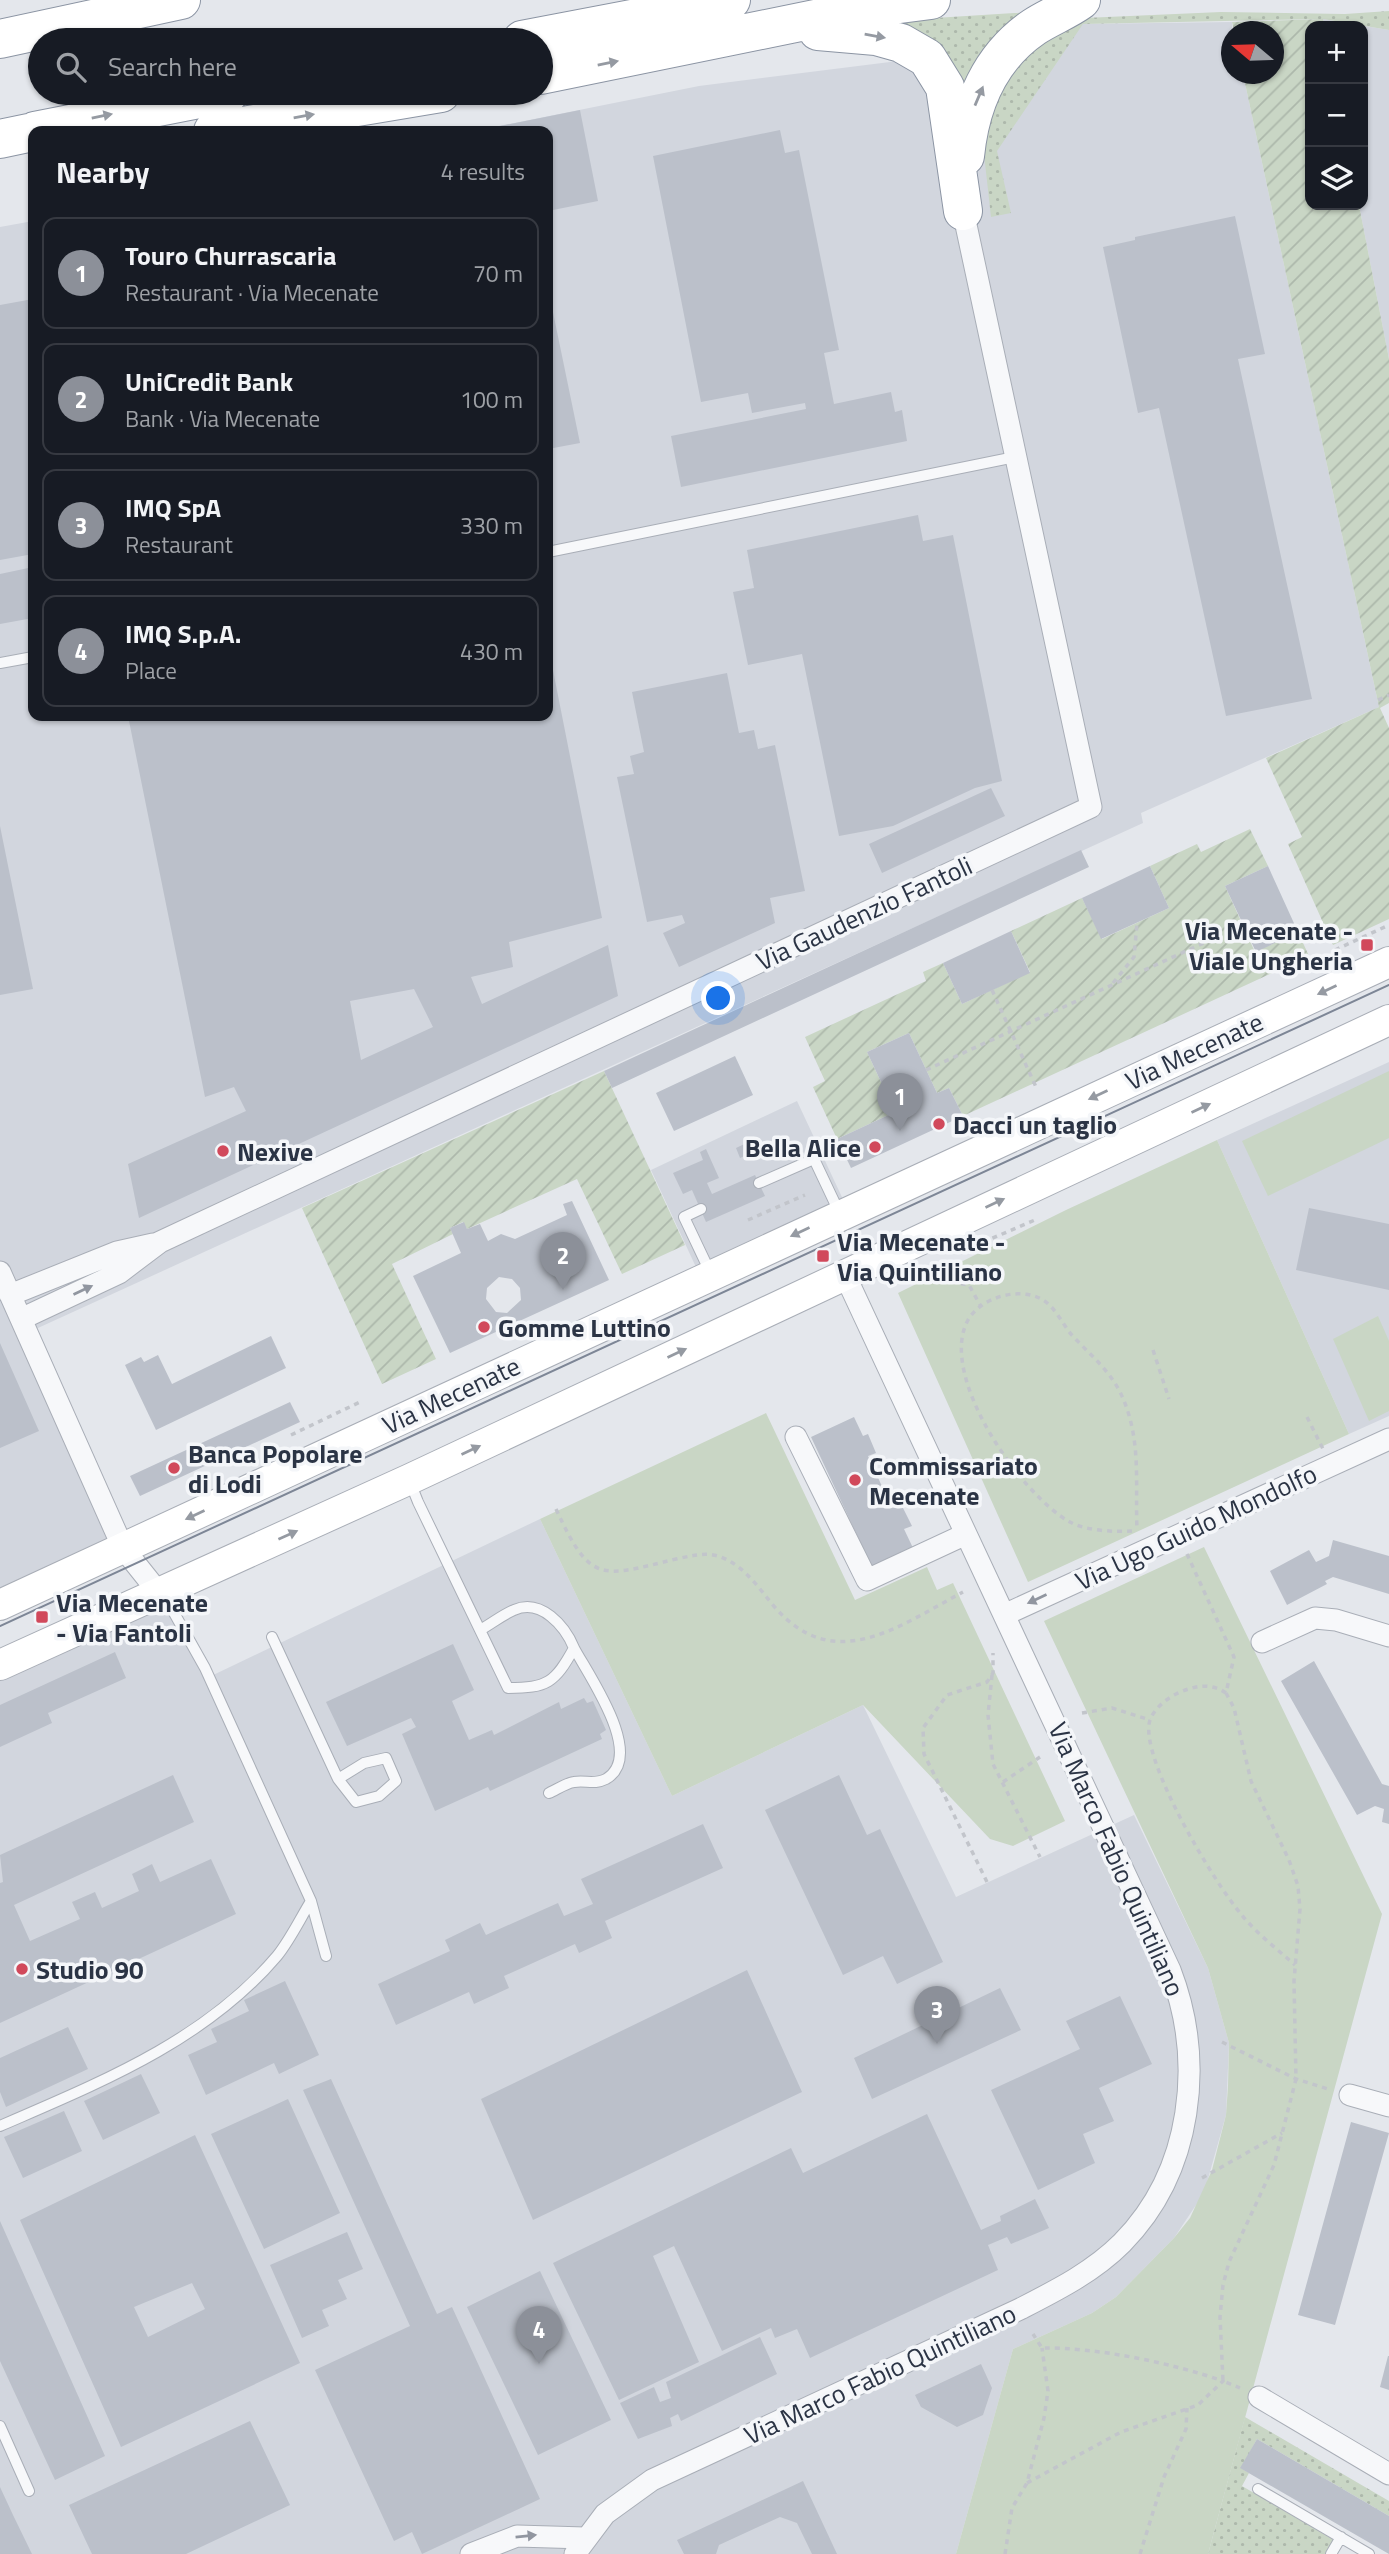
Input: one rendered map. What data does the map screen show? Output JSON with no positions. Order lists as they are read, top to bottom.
{
  "streets": {
    "main road": ["Via Mecenate"],
    "street": ["Via Gaudenzio Fantoli", "Via Ugo Guido Mondolfo", "Via Marco Fabio Quintiliano"]
  },
  "crossings": [
    ["Via Mecenate", "Via Marco Fabio Quintiliano"],
    ["Via Ugo Guido Mondolfo", "Via Marco Fabio Quintiliano"]
  ],
  "one_way": ["Via Ugo Guido Mondolfo"],
  "places": {
    "transit": ["Via Mecenate - Viale Ungheria", "Via Mecenate - Via Quintiliano", "Via Mecenate - Via Fantoli"],
    "other": [
      "Dacci un taglio",
      "Bella Alice",
      "Nexive",
      "Gomme Luttino",
      "Banca Popolare di Lodi",
      "Commissariato Mecenate",
      "Studio 90"
    ]
  },
  "north": "left",
  "page": {
    "map_buttons": ["+", "−"],
    "search": "Search here",
    "heading": ["Nearby", "4 results"],
    "list": [
      {
        "mark": "1",
        "name": "Touro Churrascaria",
        "note": "Restaurant · Via Mecenate",
        "value": "70 m"
      },
      {
        "mark": "2",
        "name": "UniCredit Bank",
        "note": "Bank · Via Mecenate",
        "value": "100 m"
      },
      {
        "mark": "3",
        "name": "IMQ SpA",
        "note": "Restaurant",
        "value": "330 m"
      },
      {
        "mark": "4",
        "name": "IMQ S.p.A.",
        "note": "Place",
        "value": "430 m"
      }
    ],
    "pins": [
      "1",
      "2",
      "3",
      "4"
    ]
  }
}
